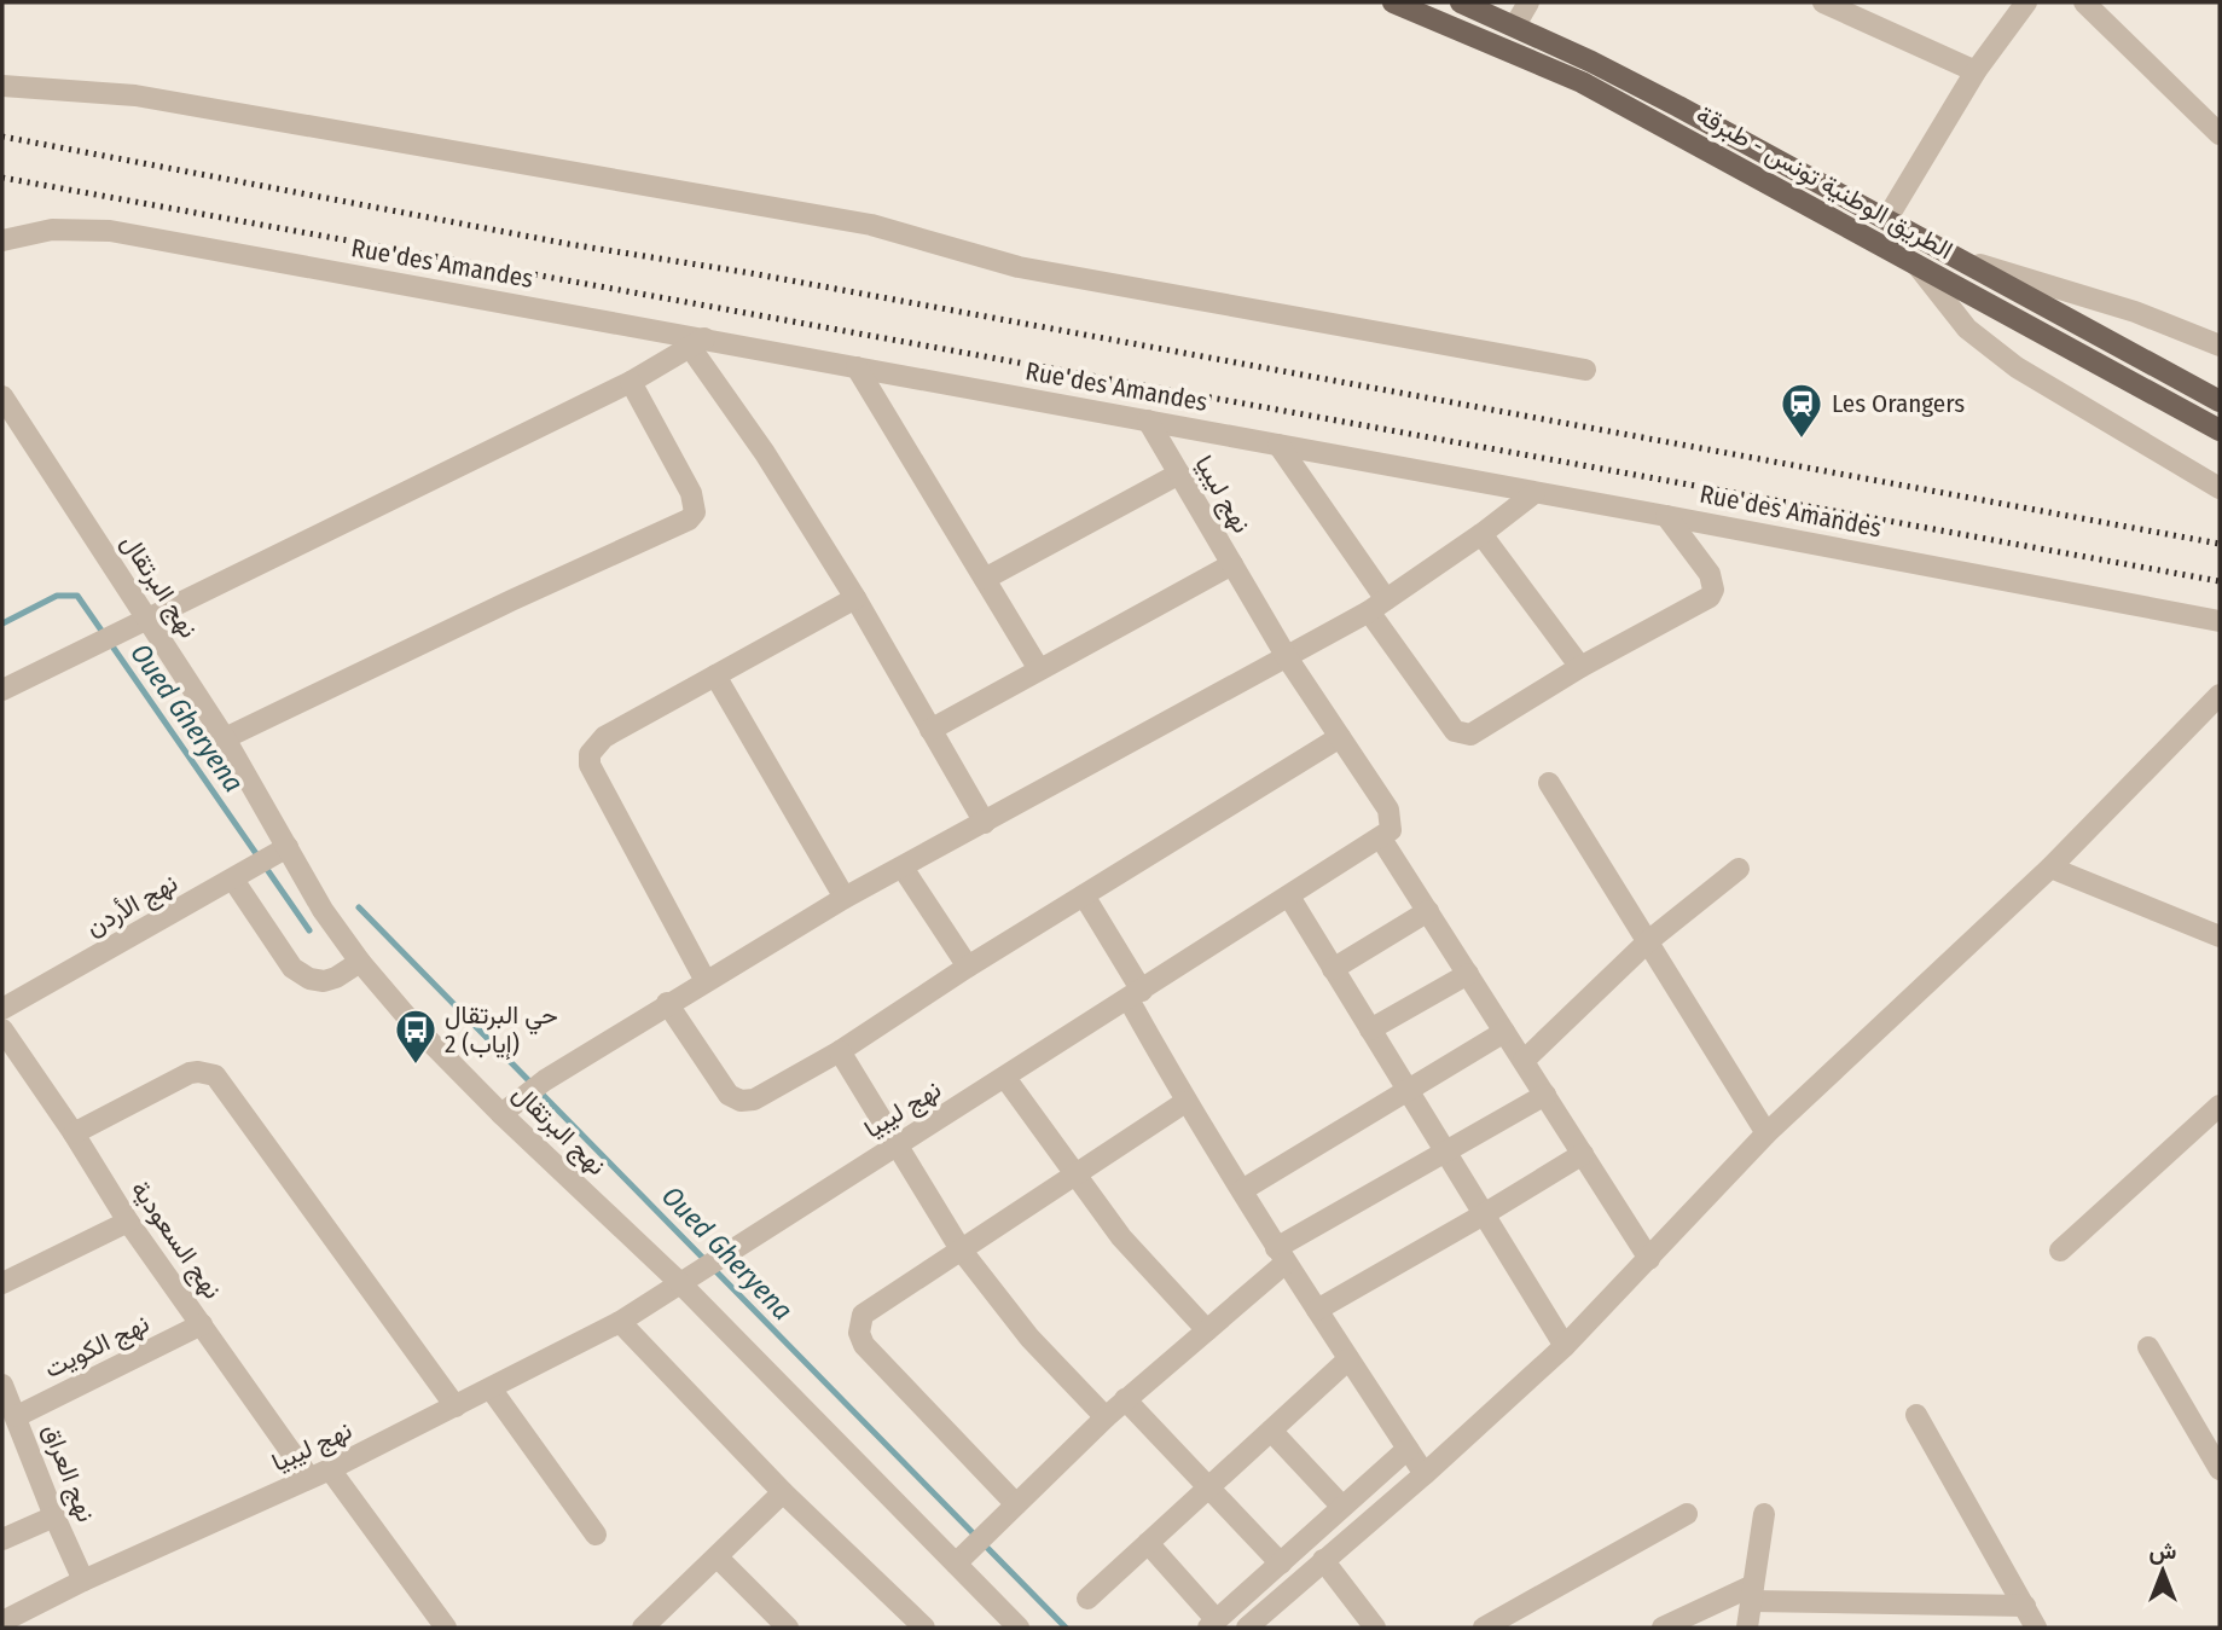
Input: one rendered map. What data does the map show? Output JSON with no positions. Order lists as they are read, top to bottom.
{
  "streets": {
    "main road": ["الطريق الوطنية تونس - طبرقة"],
    "street": [
      "Rue des Amandes",
      "نهج ليبيا",
      "نهج البرتقال",
      "نهج الأردن",
      "نهج السعودية",
      "نهج الكويت",
      "نهج العراق"
    ]
  },
  "crossings": [
    ["Rue des Amandes", "نهج ليبيا"],
    ["نهج ليبيا", "نهج البرتقال"],
    ["نهج ليبيا", "نهج السعودية"],
    ["نهج ليبيا", "نهج العراق"],
    ["نهج البرتقال", "نهج الأردن"],
    ["نهج السعودية", "نهج الكويت"],
    ["نهج الكويت", "نهج العراق"]
  ],
  "water": ["Oued Gheryena"],
  "places": {
    "station": ["Les Orangers"],
    "bus stop": ["حي البرتقال 2 (إياب)"]
  },
  "north": "top"
}
